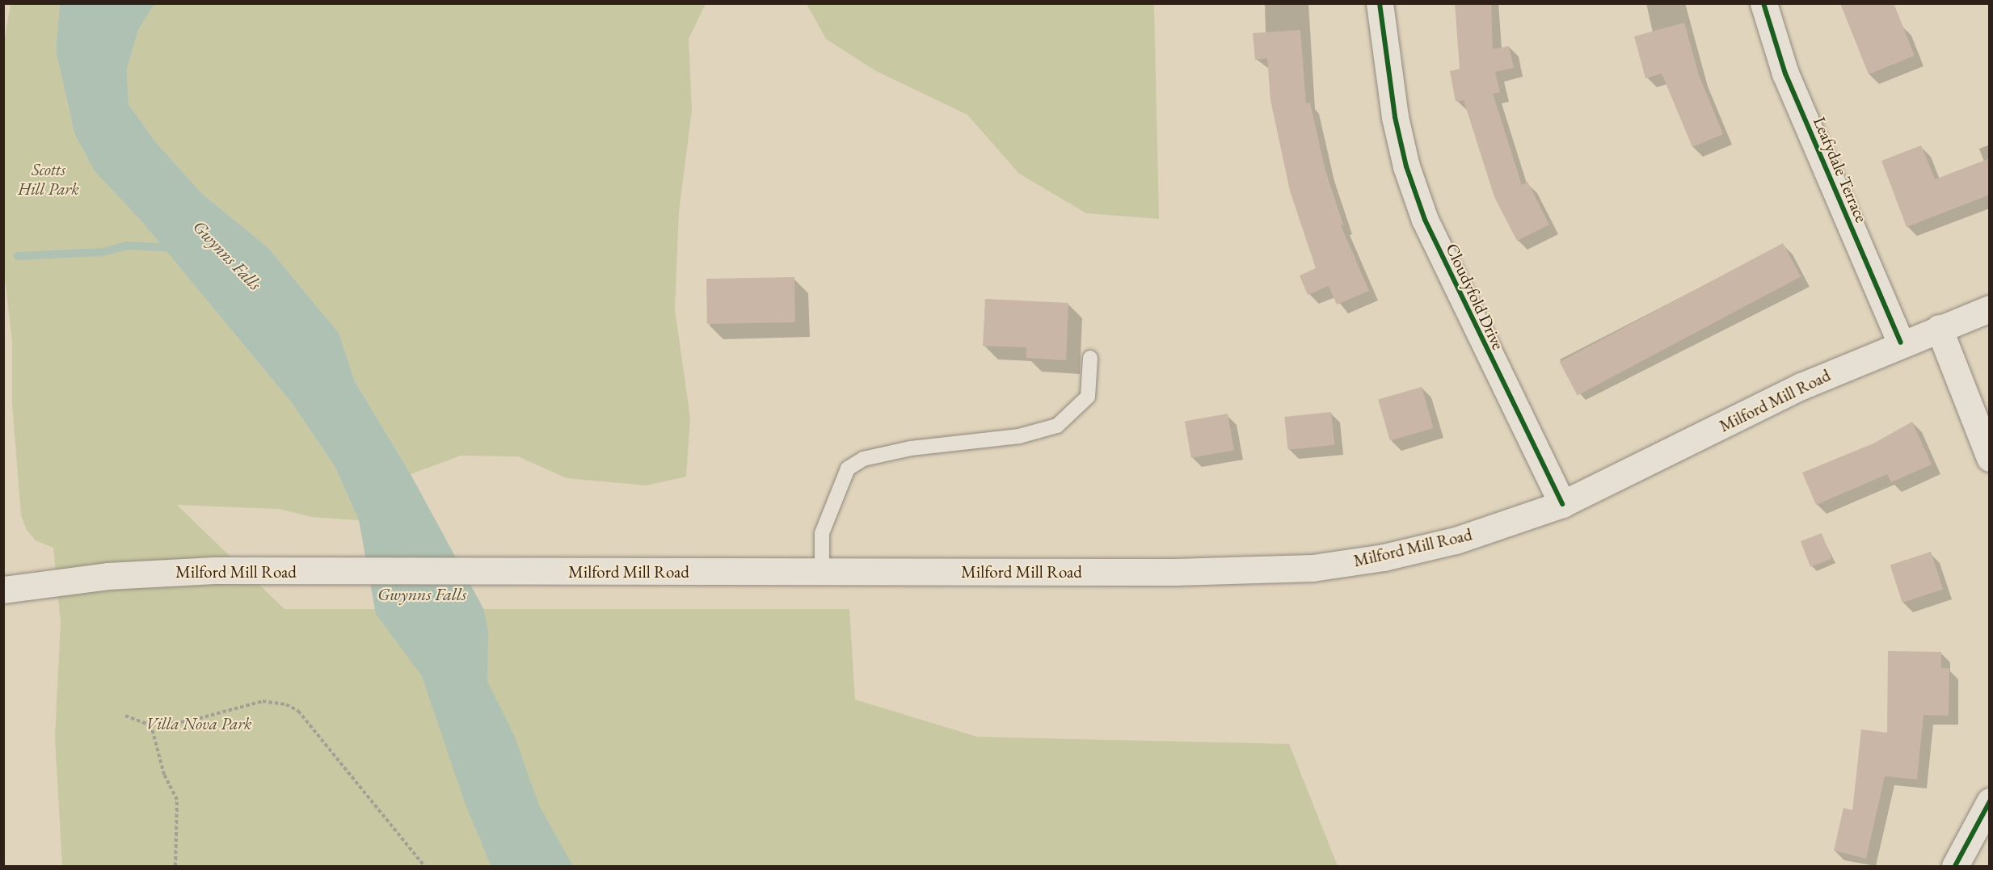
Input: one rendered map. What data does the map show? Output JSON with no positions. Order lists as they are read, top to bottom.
{
  "streets": {
    "main road": ["Leafydale Terrace", "Cloudyfold Drive", "Milford Mill Road"]
  },
  "crossings": [
    ["Leafydale Terrace", "Milford Mill Road"],
    ["Cloudyfold Drive", "Milford Mill Road"]
  ],
  "water": ["Gwynns Falls"],
  "parks": ["Scotts Hill Park", "Villa Nova Park"]
}
